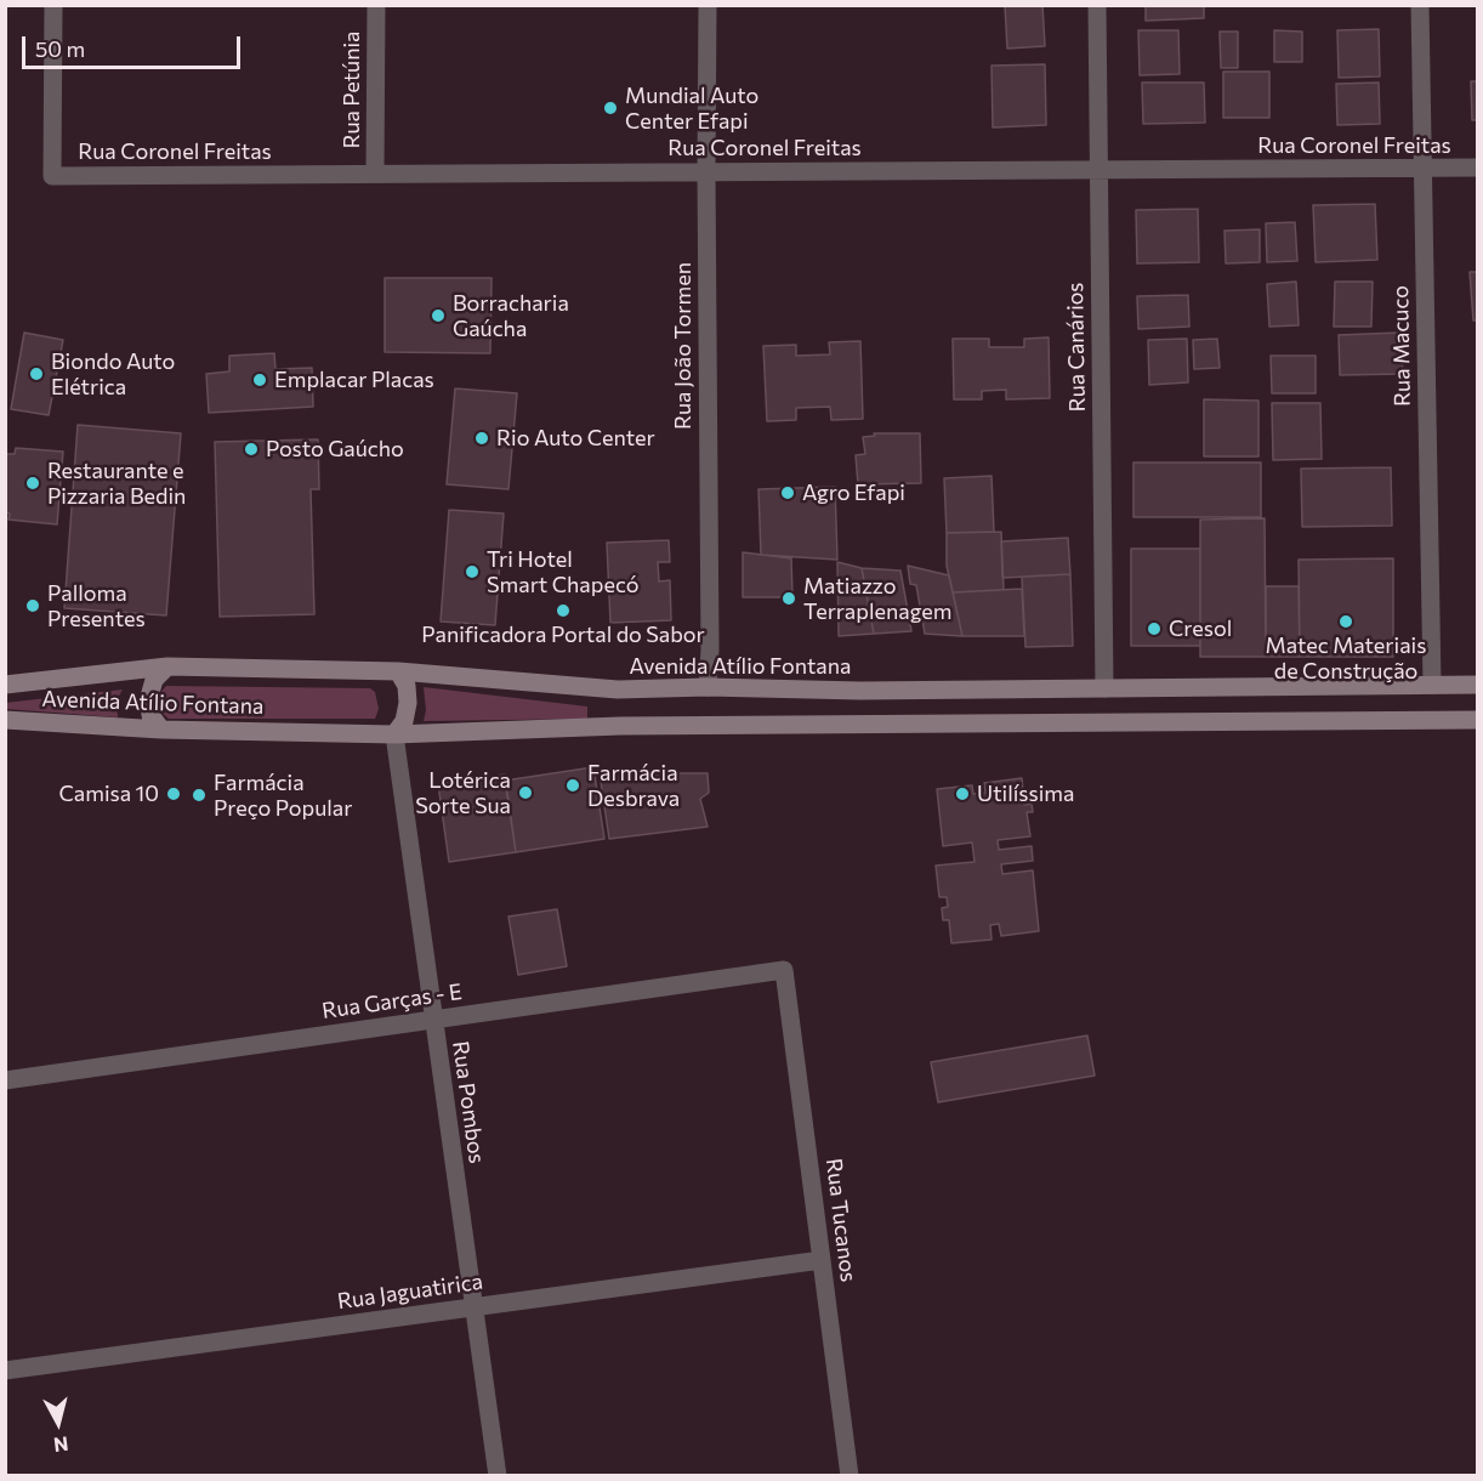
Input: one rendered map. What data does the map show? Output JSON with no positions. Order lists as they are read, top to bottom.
{
  "streets": {
    "main road": ["Avenida Atílio Fontana"],
    "street": [
      "Rua Petúnia",
      "Rua Coronel Freitas",
      "Rua João Tormen",
      "Rua Macuco",
      "Rua Canários",
      "Rua Garças - E",
      "Rua Pombos",
      "Rua Tucanos",
      "Rua Jaguatirica"
    ]
  },
  "crossings": [
    ["Rua Petúnia", "Rua Coronel Freitas"],
    ["Rua Coronel Freitas", "Rua João Tormen"],
    ["Rua Coronel Freitas", "Rua Macuco"],
    ["Rua Coronel Freitas", "Rua Canários"],
    ["Rua João Tormen", "Avenida Atílio Fontana"],
    ["Rua Macuco", "Avenida Atílio Fontana"],
    ["Rua Canários", "Avenida Atílio Fontana"],
    ["Avenida Atílio Fontana", "Rua Pombos"],
    ["Rua Garças - E", "Rua Pombos"],
    ["Rua Garças - E", "Rua Tucanos"],
    ["Rua Pombos", "Rua Jaguatirica"],
    ["Rua Tucanos", "Rua Jaguatirica"]
  ],
  "places": [
    "Mundial Auto Center Efapi",
    "Borracharia Gaúcha",
    "Biondo Auto Elétrica",
    "Emplacar Placas",
    "Rio Auto Center",
    "Posto Gaúcho",
    "Restaurante e Pizzaria Bedin",
    "Agro Efapi",
    "Tri Hotel Smart Chapecó",
    "Matiazzo Terraplenagem",
    "Palloma Presentes",
    "Panificadora Portal do Sabor",
    "Matec Materiais de Construção",
    "Cresol",
    "Farmácia Desbrava",
    "Lotérica Sorte Sua",
    "Camisa 10",
    "Utilíssima",
    "Farmácia Preço Popular"
  ],
  "scale_bar": "50 m",
  "north": "bottom"
}
